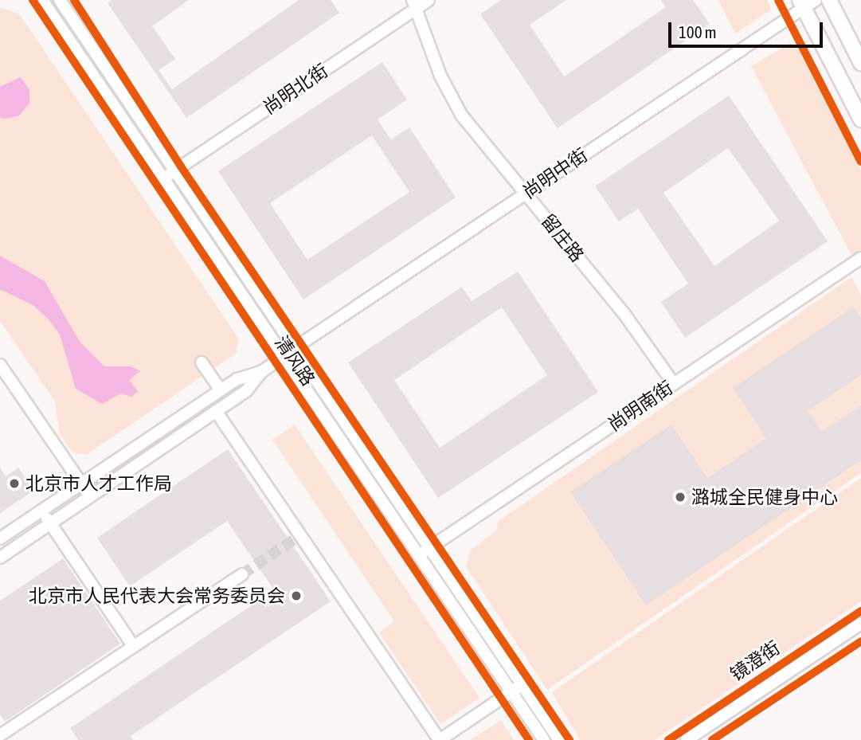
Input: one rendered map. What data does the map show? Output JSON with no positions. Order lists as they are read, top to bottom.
{
  "streets": {
    "street": [
      "尚明北街",
      "尚明中街",
      "留庄路",
      "清风路",
      "尚明南街",
      "镜澄街"
    ]
  },
  "crossings": [
    ["尚明北街", "留庄路"],
    ["尚明北街", "清风路"],
    ["尚明中街", "留庄路"],
    ["尚明中街", "清风路"],
    ["留庄路", "尚明南街"],
    ["清风路", "尚明南街"]
  ],
  "places": ["北京市人才工作局", "潞城全民健身中心", "北京市人民代表大会常务委员会"],
  "scale_bar": "100 m"
}
